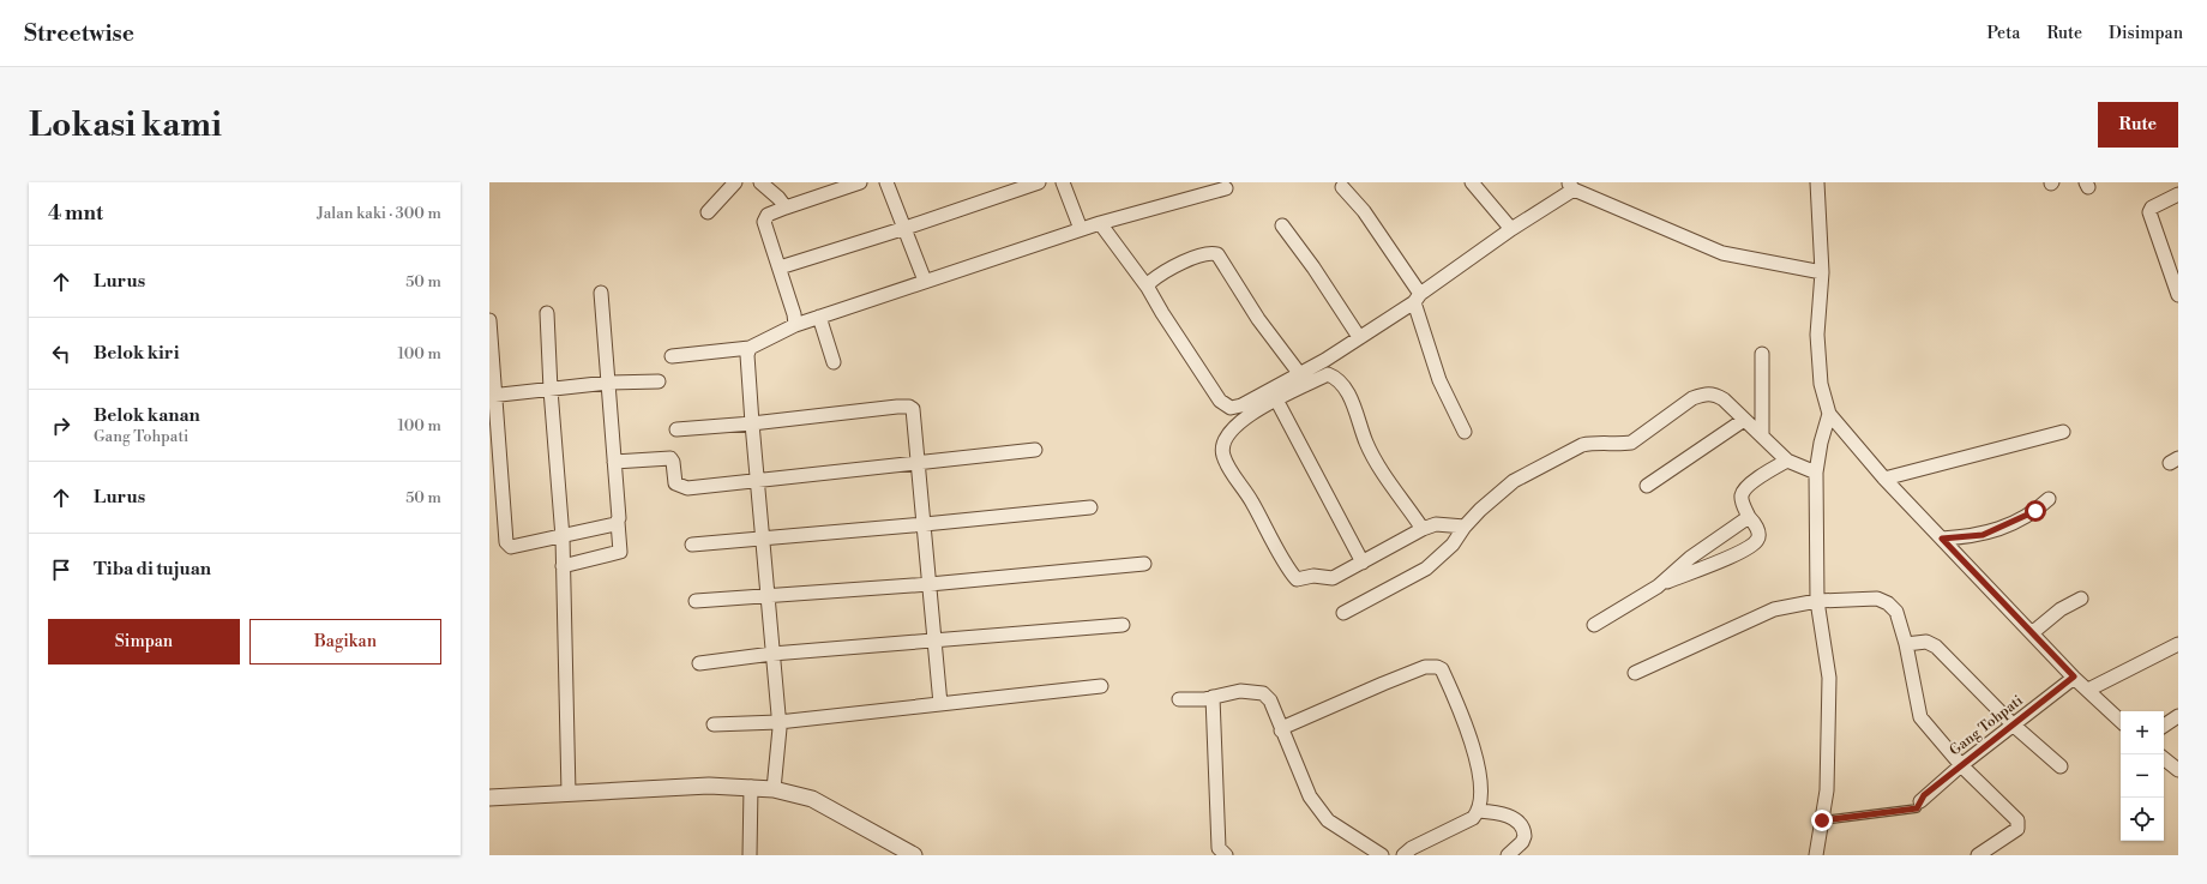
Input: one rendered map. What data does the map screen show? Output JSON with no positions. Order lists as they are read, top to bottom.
{
  "streets": {
    "street": ["Gang Tohpati"]
  },
  "page": {
    "header": "Streetwise",
    "nav": ["Peta", "Rute", "Disimpan"],
    "buttons": [
      "Rute",
      ["Simpan", "Bagikan"]
    ],
    "title": "Lokasi kami",
    "heading": ["4 mnt", "Jalan kaki · 300 m"],
    "list": [
      ["Lurus", "50 m"],
      ["Belok kiri", "100 m"],
      ["Belok kanan", "Gang Tohpati", "100 m"],
      ["Lurus", "50 m"],
      "Tiba di tujuan"
    ],
    "map_buttons": ["+", "−"]
  }
}
